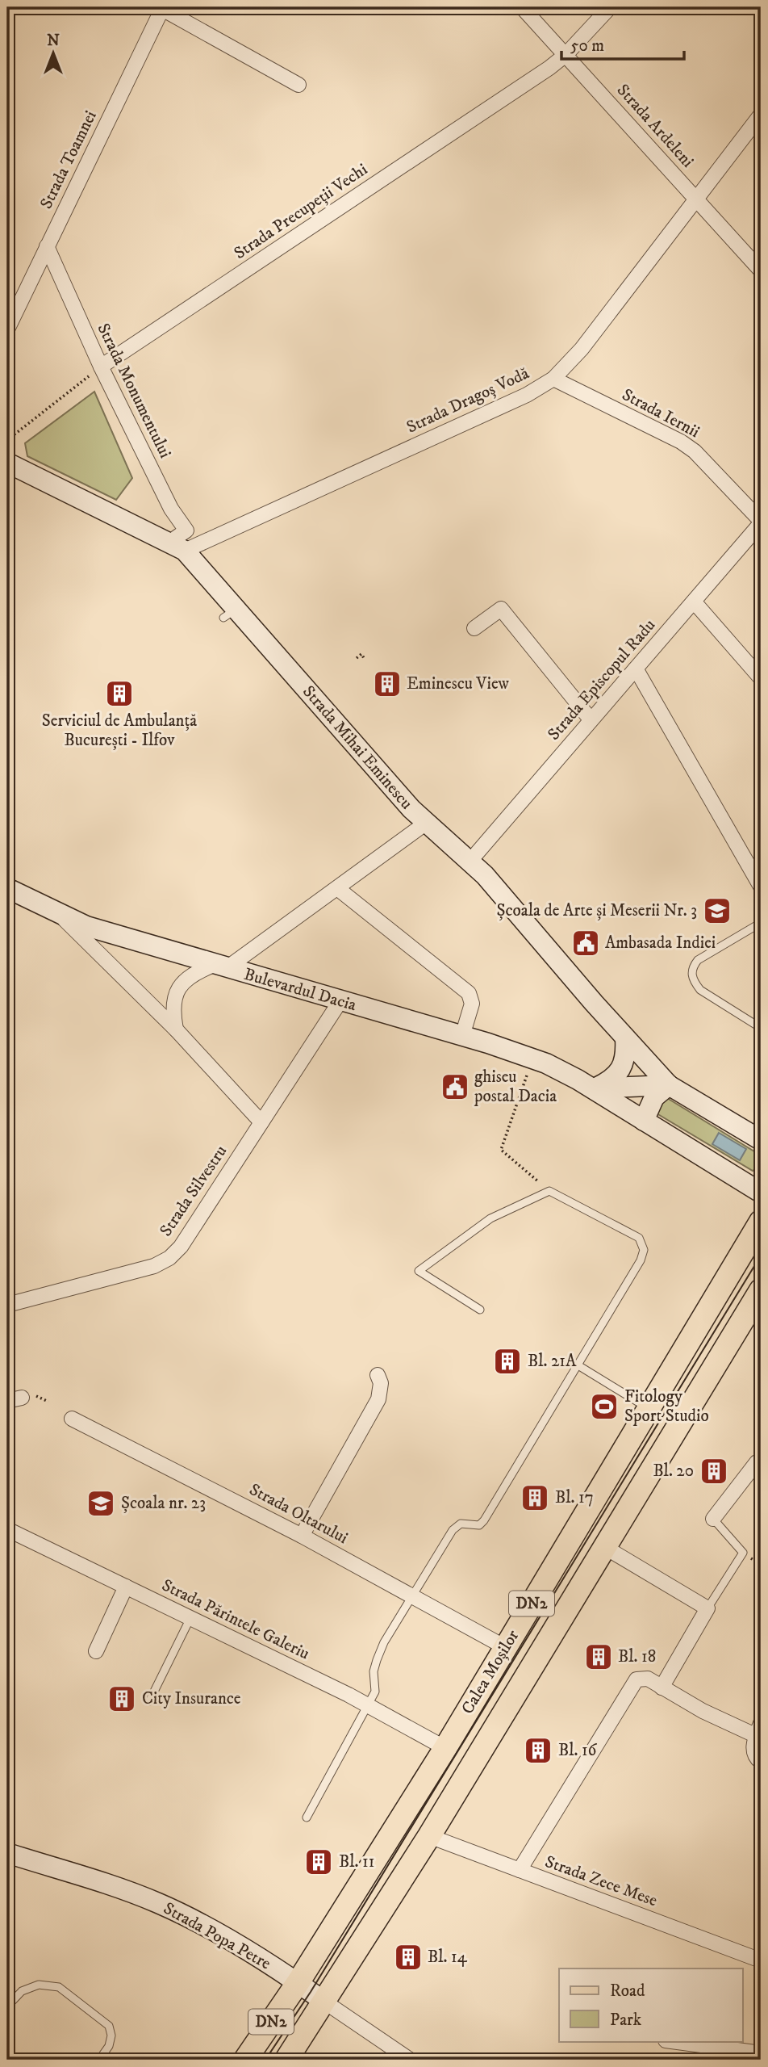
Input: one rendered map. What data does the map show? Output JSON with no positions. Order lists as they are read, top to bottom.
{
  "streets": {
    "main road": [
      "Strada Mihai Eminescu",
      "Bulevardul Dacia",
      "DN2",
      "Calea Moșilor",
      "Strada Popa Petre"
    ],
    "street": [
      "Strada Ardeleni",
      "Strada Toamnei",
      "Strada Precupeții Vechi",
      "Strada Monumentului",
      "Strada Dragoș Vodă",
      "Strada Iernii",
      "Strada Episcopul Radu",
      "Strada Silvestru",
      "Strada Oltarului",
      "Strada Părintele Galeriu",
      "Strada Zece Mese"
    ]
  },
  "crossings": [
    ["Strada Ardeleni", "Strada Precupeții Vechi"],
    ["Strada Ardeleni", "Strada Dragoș Vodă"],
    ["Strada Toamnei", "Strada Monumentului"],
    ["Strada Precupeții Vechi", "Strada Monumentului"],
    ["Strada Monumentului", "Strada Dragoș Vodă"],
    ["Strada Monumentului", "Strada Mihai Eminescu"],
    ["Strada Dragoș Vodă", "Strada Iernii"],
    ["Strada Dragoș Vodă", "Strada Mihai Eminescu"],
    ["Strada Iernii", "Strada Episcopul Radu"],
    ["Strada Episcopul Radu", "Strada Mihai Eminescu"],
    ["Bulevardul Dacia", "Strada Silvestru"],
    ["Strada Oltarului", "Calea Moșilor"],
    ["Strada Părintele Galeriu", "Calea Moșilor"],
    ["Calea Moșilor", "Strada Zece Mese"],
    ["Calea Moșilor", "Strada Popa Petre"]
  ],
  "places": {
    "building": [
      "Eminescu View",
      "Serviciul de Ambulanță București - Ilfov",
      "Bl. 21A",
      "Bl. 20",
      "Bl. 17",
      "Bl. 18",
      "City Insurance",
      "Bl. 16",
      "Bl. 11",
      "Bl. 14"
    ],
    "school or university": ["Școala de Arte și Meserii Nr. 3", "Școala nr. 23"],
    "public building": ["Ambasada Indiei", "ghiseu postal Dacia"],
    "sports": ["Fitology Sport Studio"]
  },
  "legend": ["Road", "Park"],
  "scale_bar": "50 m",
  "north": "top"
}
